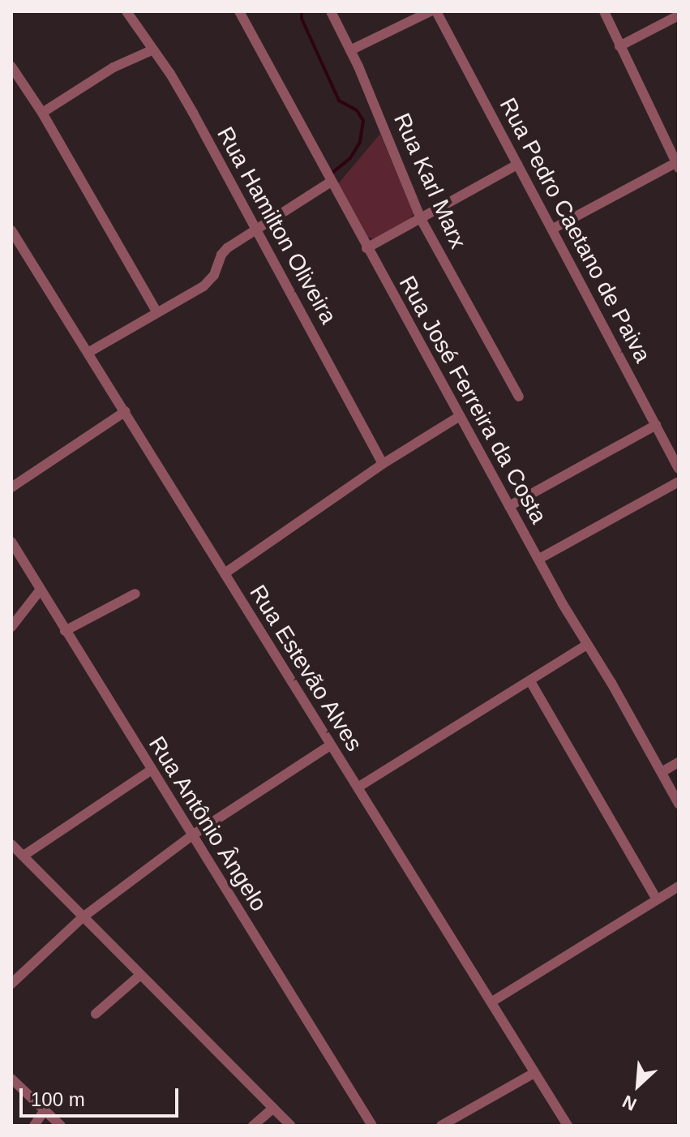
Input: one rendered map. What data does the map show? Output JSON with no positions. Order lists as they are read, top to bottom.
{
  "streets": {
    "street": [
      "Rua Karl Marx",
      "Rua Hamilton Oliveira",
      "Rua Pedro Caetano de Paiva",
      "Rua José Ferreira da Costa",
      "Rua Estevão Alves",
      "Rua Antônio Ângelo"
    ]
  },
  "scale_bar": "100 m",
  "north": "bottom left"
}
